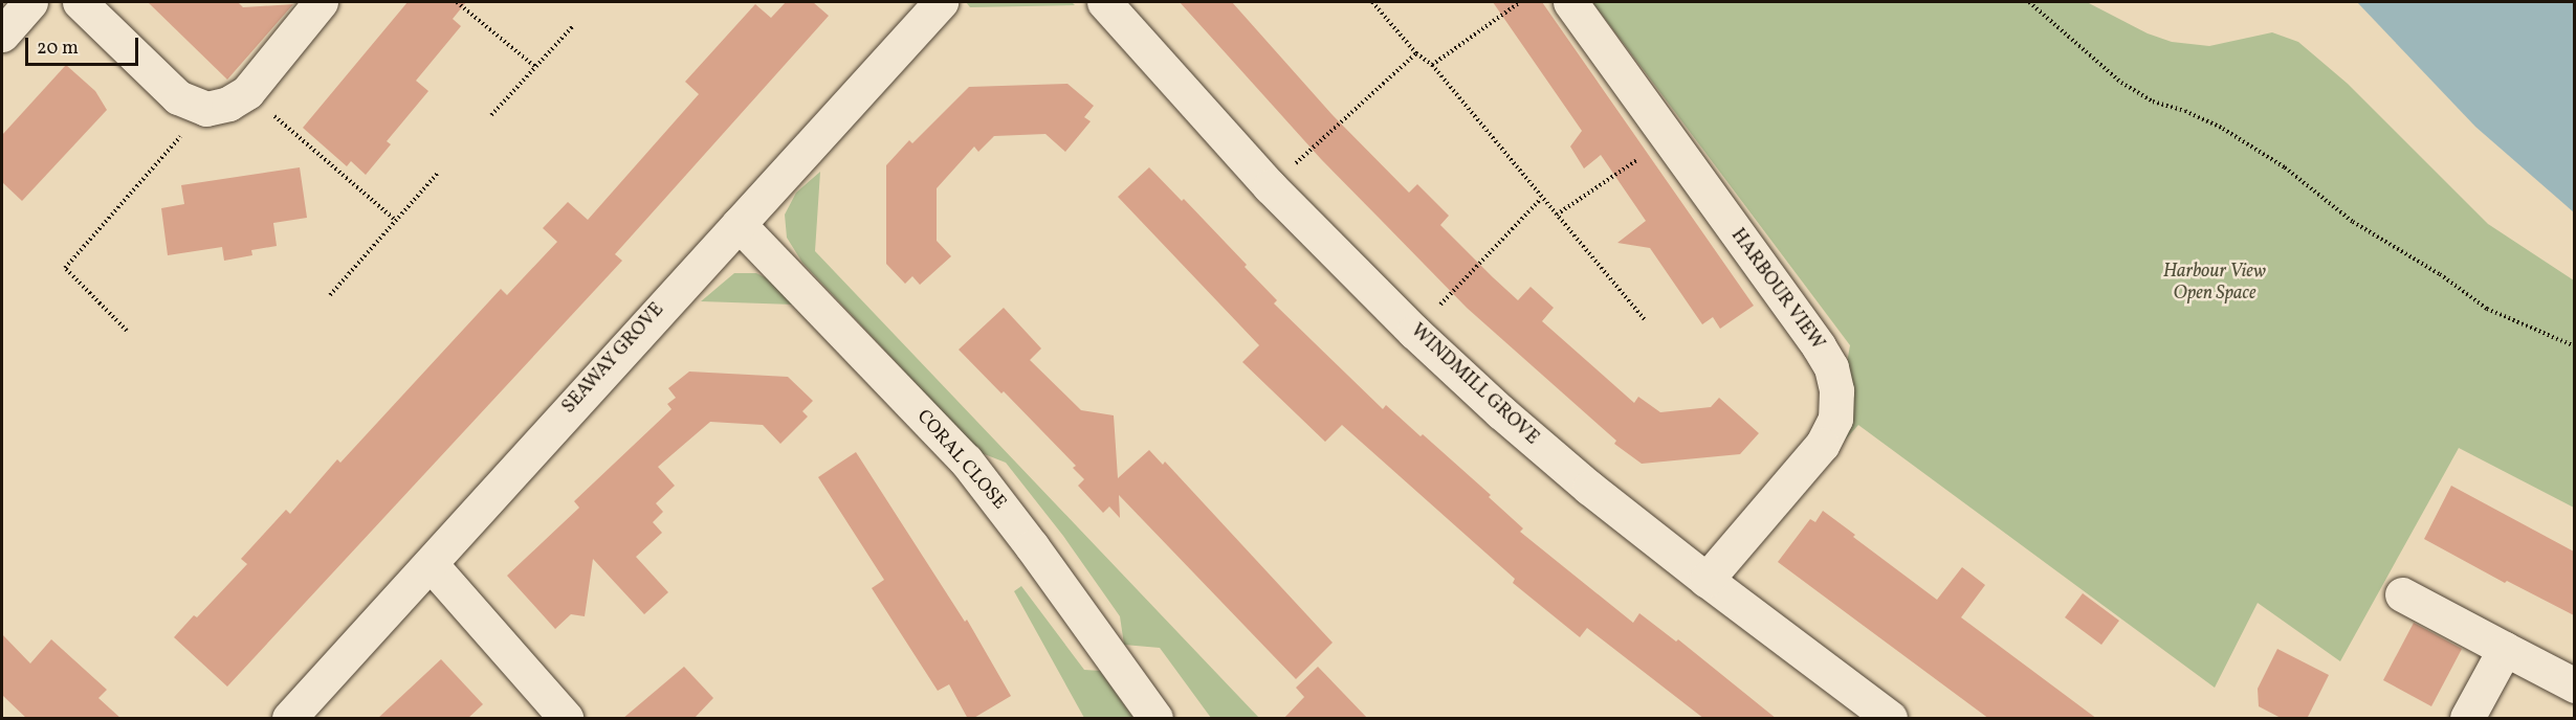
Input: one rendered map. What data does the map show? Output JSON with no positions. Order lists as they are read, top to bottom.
{
  "streets": {
    "street": [
      "HARBOUR VIEW",
      "SEAWAY GROVE",
      "WINDMILL GROVE",
      "CORAL CLOSE"
    ]
  },
  "crossings": [
    ["HARBOUR VIEW", "WINDMILL GROVE"],
    ["SEAWAY GROVE", "CORAL CLOSE"]
  ],
  "parks": ["Harbour View Open Space"],
  "scale_bar": "20 m"
}
